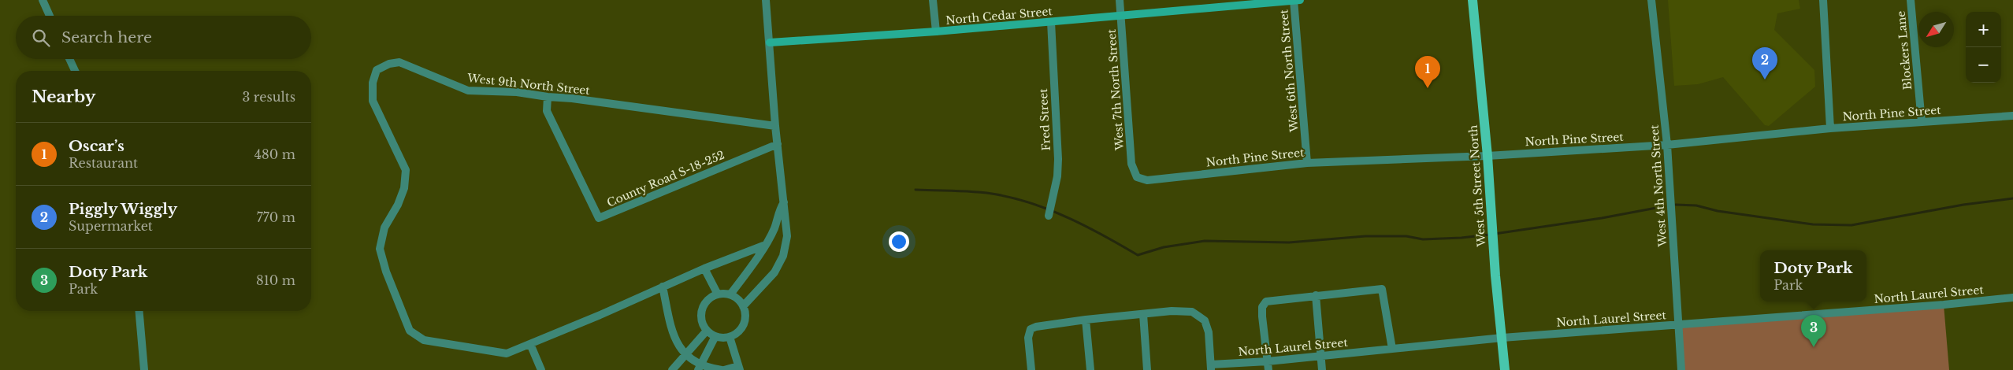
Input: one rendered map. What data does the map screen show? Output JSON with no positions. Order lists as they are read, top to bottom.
{
  "streets": {
    "main road": ["West 5th Street North"],
    "street": [
      "North Cedar Street",
      "Blockers Lane",
      "West 6th North Street",
      "West 9th North Street",
      "West 7th North Street",
      "North Pine Street",
      "Fred Street",
      "County Road S-18-252",
      "West 4th North Street",
      "North Laurel Street"
    ]
  },
  "crossings": [
    ["North Cedar Street", "West 6th North Street"],
    ["North Cedar Street", "West 7th North Street"],
    ["North Cedar Street", "Fred Street"],
    ["Blockers Lane", "North Pine Street"],
    ["West 6th North Street", "North Pine Street"],
    ["West 9th North Street", "County Road S-18-252"],
    ["West 7th North Street", "North Pine Street"],
    ["North Pine Street", "West 5th Street North"],
    ["North Pine Street", "West 4th North Street"],
    ["West 5th Street North", "North Laurel Street"],
    ["West 4th North Street", "North Laurel Street"]
  ],
  "north": "bottom left",
  "page": {
    "map_buttons": ["+", "−"],
    "search": "Search here",
    "pins": ["2", "1", "3"],
    "heading": ["Nearby", "3 results"],
    "list": [
      {
        "mark": "1",
        "name": "Oscar’s",
        "note": "Restaurant",
        "value": "480 m"
      },
      {
        "mark": "2",
        "name": "Piggly Wiggly",
        "note": "Supermarket",
        "value": "770 m"
      },
      {
        "mark": "3",
        "name": "Doty Park",
        "note": "Park",
        "value": "810 m"
      }
    ],
    "popup": ["Doty Park", "Park"]
  }
}
